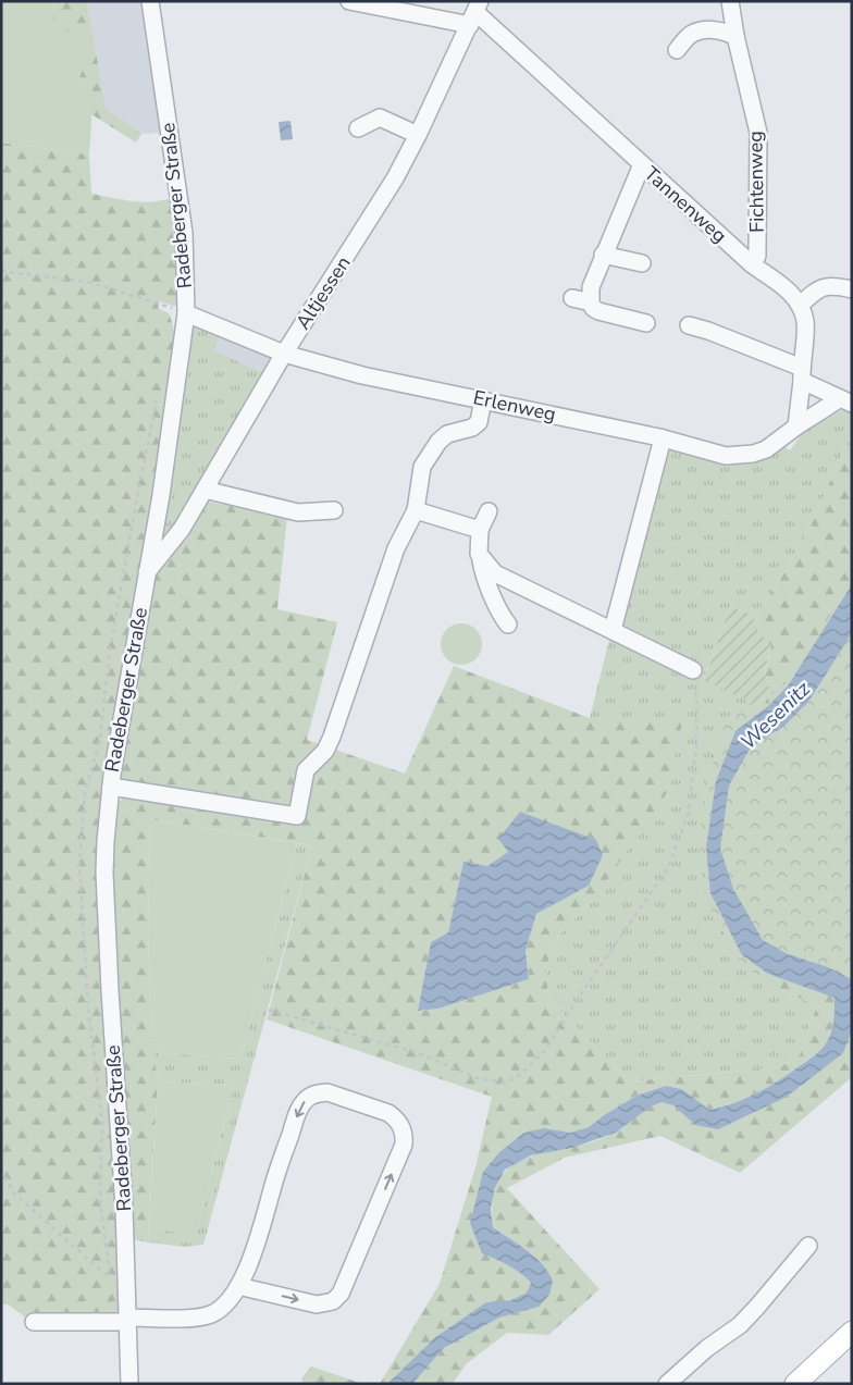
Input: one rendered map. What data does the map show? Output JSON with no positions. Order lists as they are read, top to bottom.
{
  "streets": {
    "street": [
      "Fichtenweg",
      "Tannenweg",
      "Radeberger Straße",
      "Altjessen",
      "Erlenweg"
    ]
  },
  "crossings": [
    ["Fichtenweg", "Tannenweg"],
    ["Tannenweg", "Altjessen"],
    ["Radeberger Straße", "Altjessen"],
    ["Radeberger Straße", "Erlenweg"],
    ["Altjessen", "Erlenweg"]
  ],
  "water": ["Wesenitz"]
}
